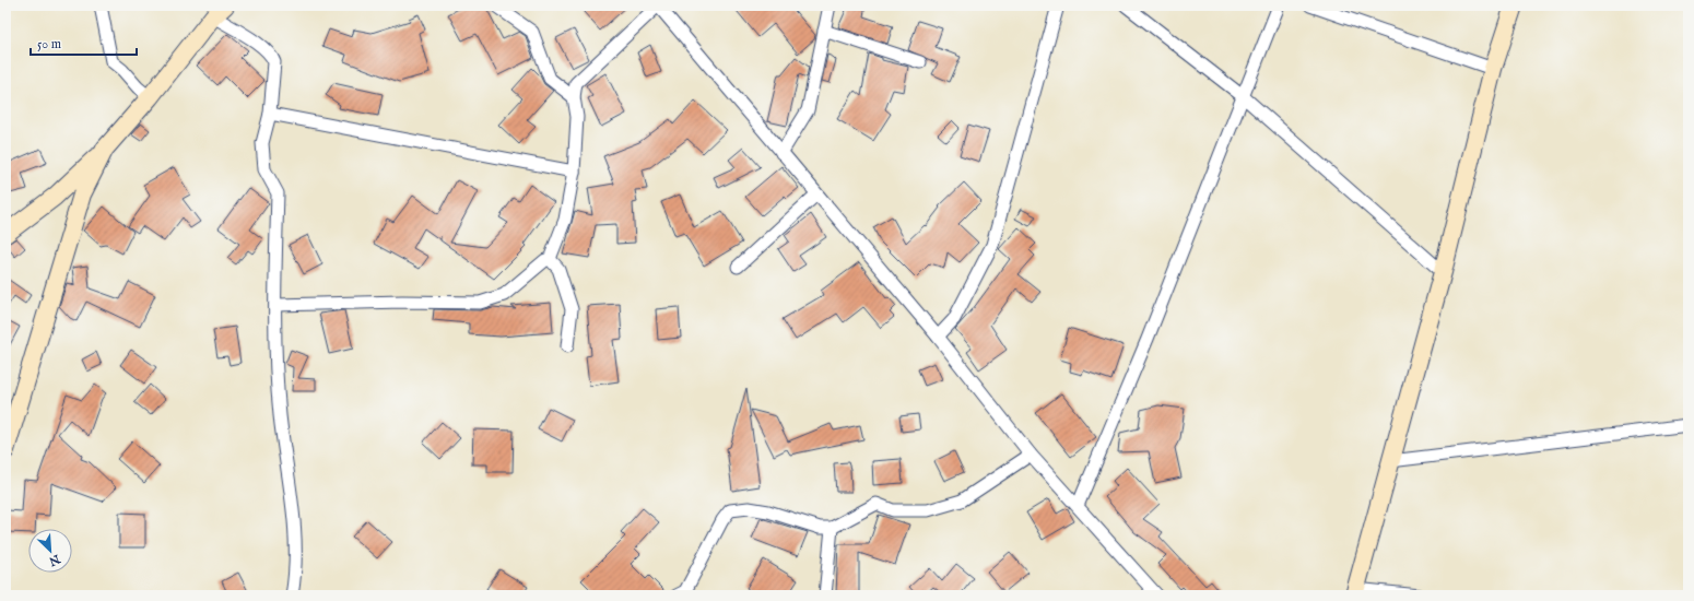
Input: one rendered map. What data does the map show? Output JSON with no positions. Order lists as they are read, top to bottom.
{
  "scale_bar": "50 m",
  "north": "bottom right"
}
